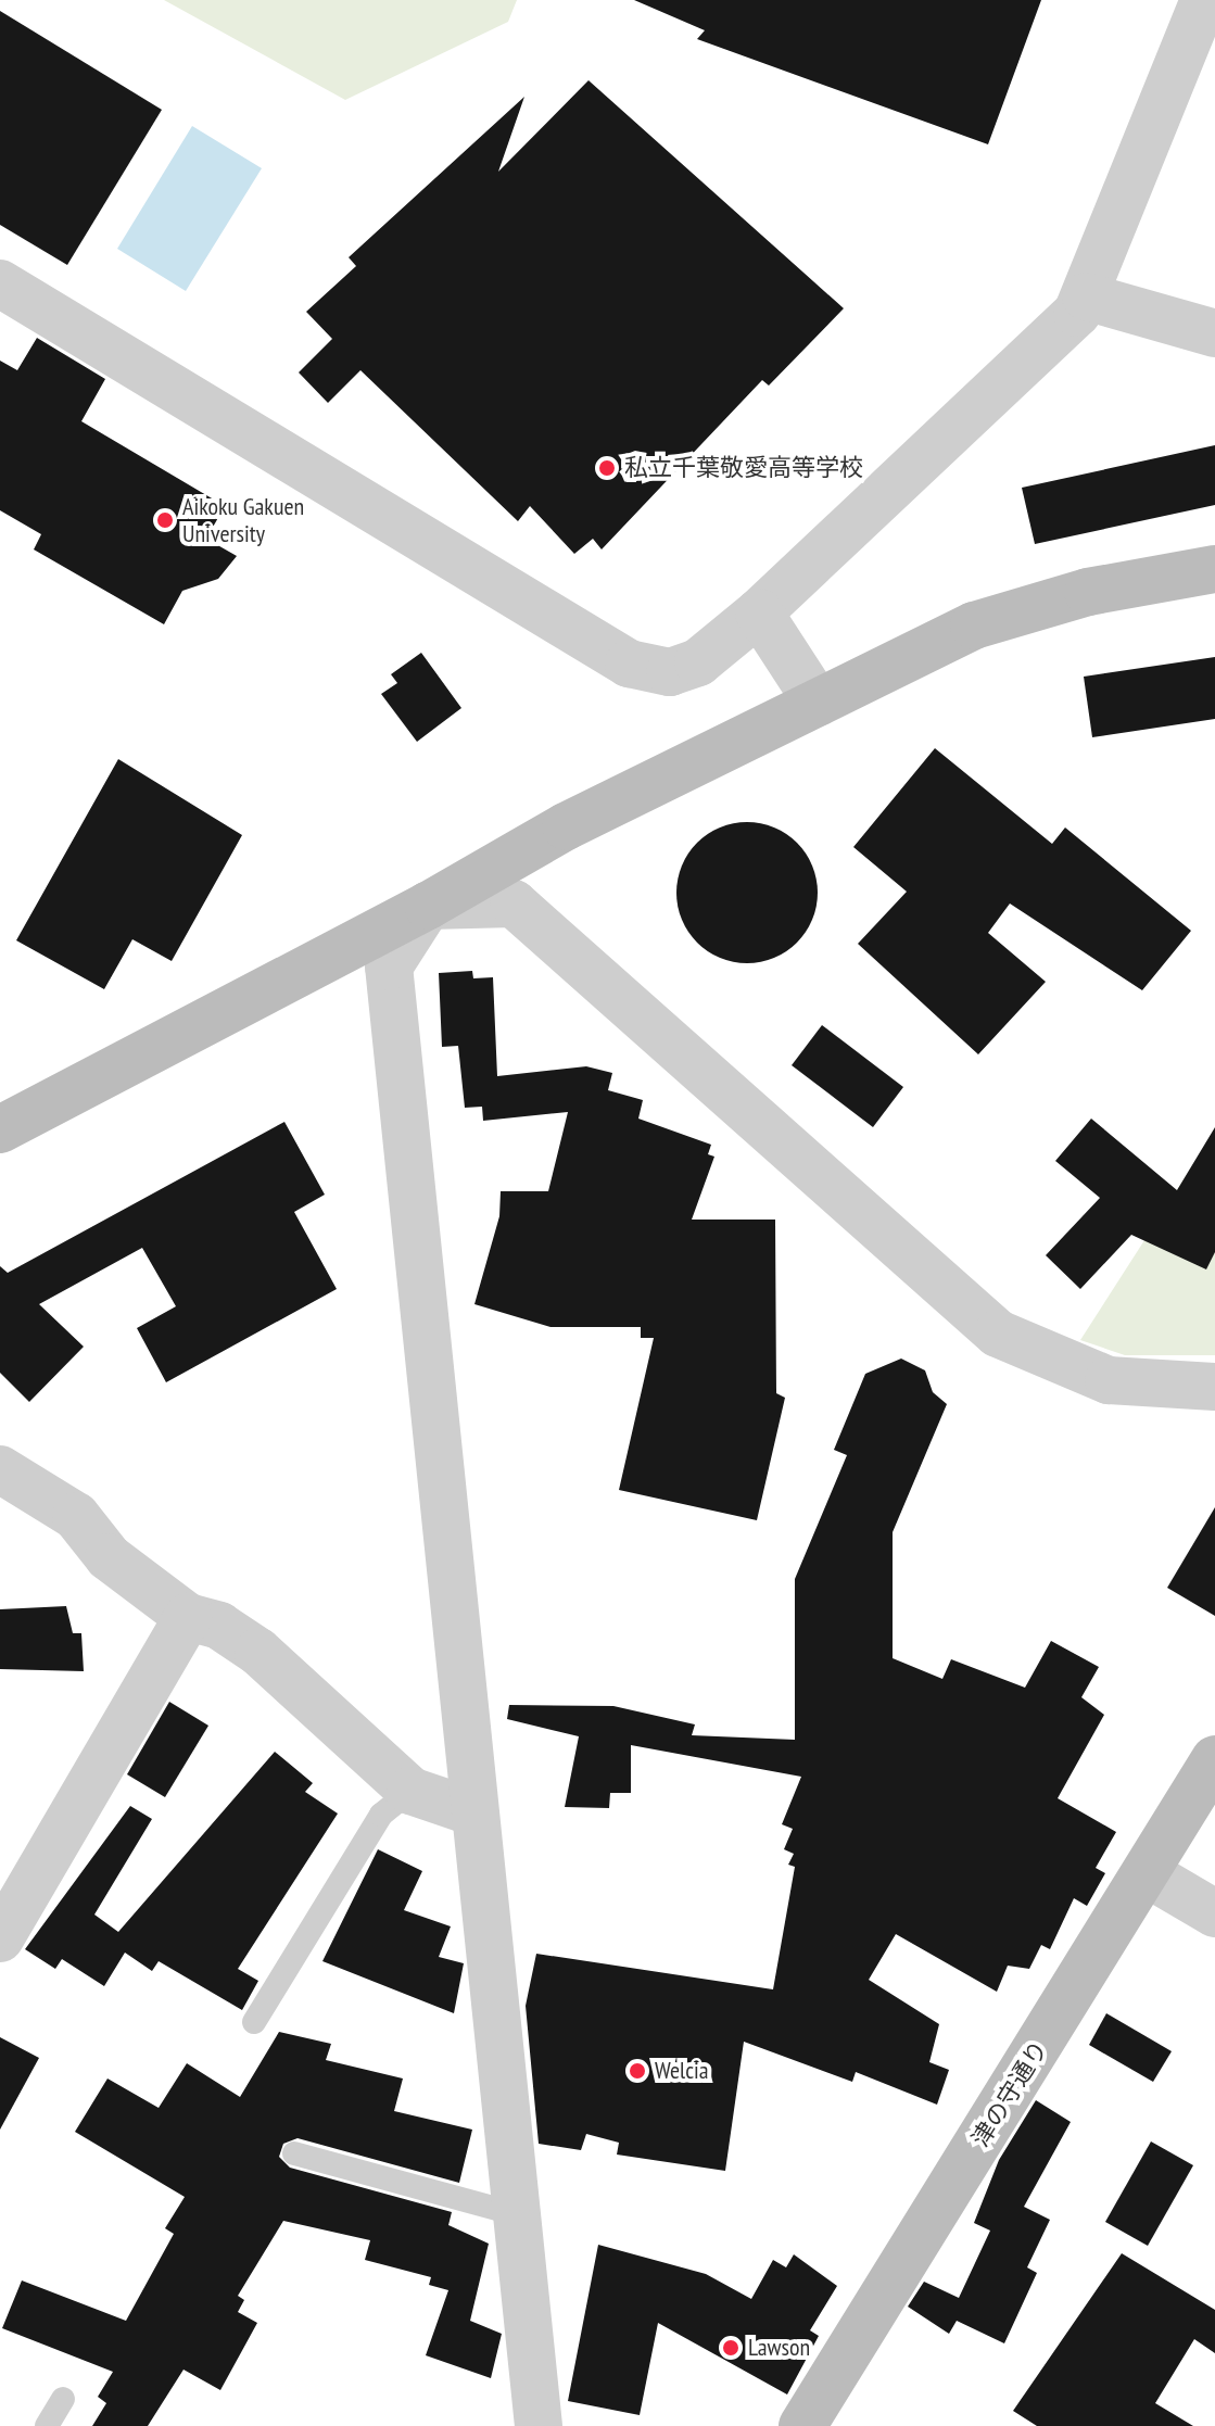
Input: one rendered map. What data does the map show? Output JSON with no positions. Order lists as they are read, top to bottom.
{
  "streets": {
    "street": ["津の守通り"]
  },
  "places": [
    "私立千葉敬愛高等学校",
    "Aikoku Gakuen University",
    "Welcia",
    "Lawson"
  ]
}
